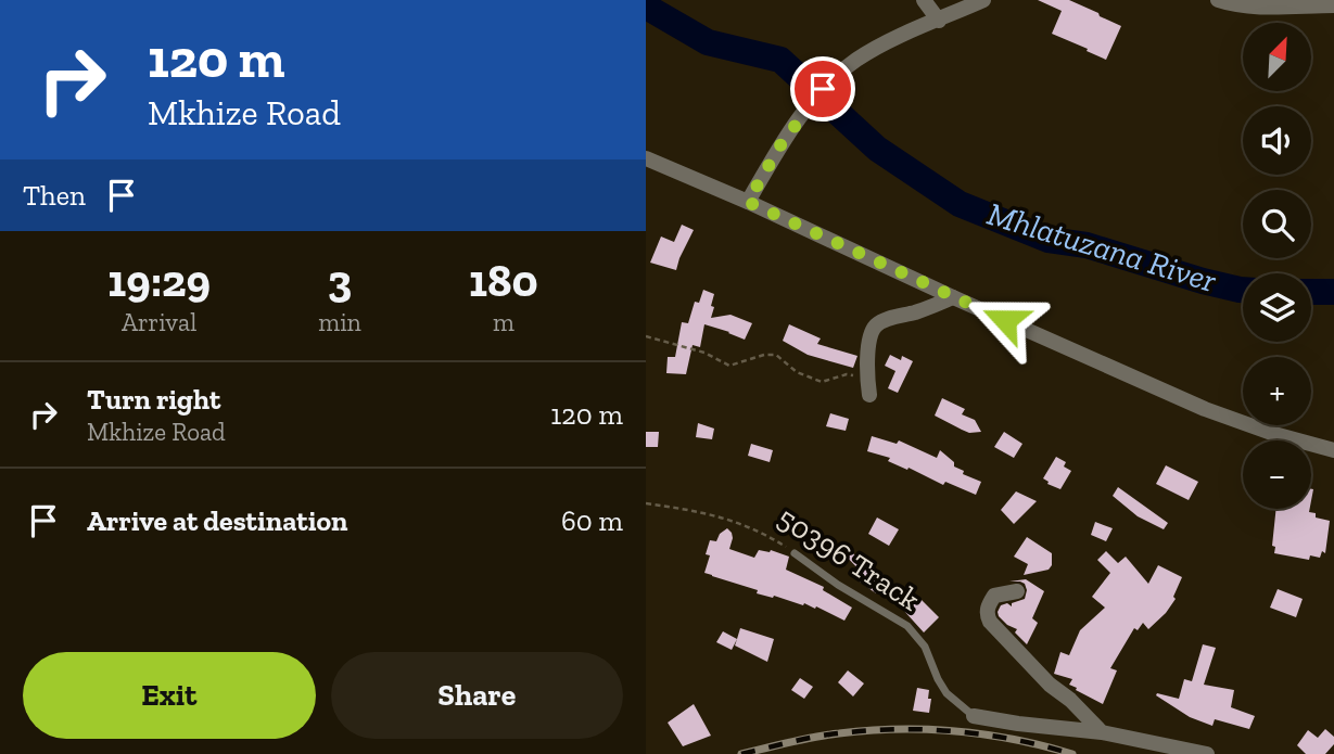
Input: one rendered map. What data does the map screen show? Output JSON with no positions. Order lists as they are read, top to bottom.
{
  "streets": {
    "street": ["50396 Track"]
  },
  "water": ["Mhlatuzana River"],
  "north": "top right",
  "page": {
    "turn": ["120 m", "Mkhize Road"],
    "map_buttons": ["+", "−"],
    "then": "Then",
    "eta": [
      "19:29",
      "Arrival",
      "3",
      "min",
      "180",
      "m"
    ],
    "list": [
      {
        "name": "Turn right",
        "note": "Mkhize Road",
        "value": "120 m"
      },
      {
        "name": "Arrive at destination",
        "value": "60 m"
      }
    ],
    "buttons": ["Exit", "Share"]
  }
}
